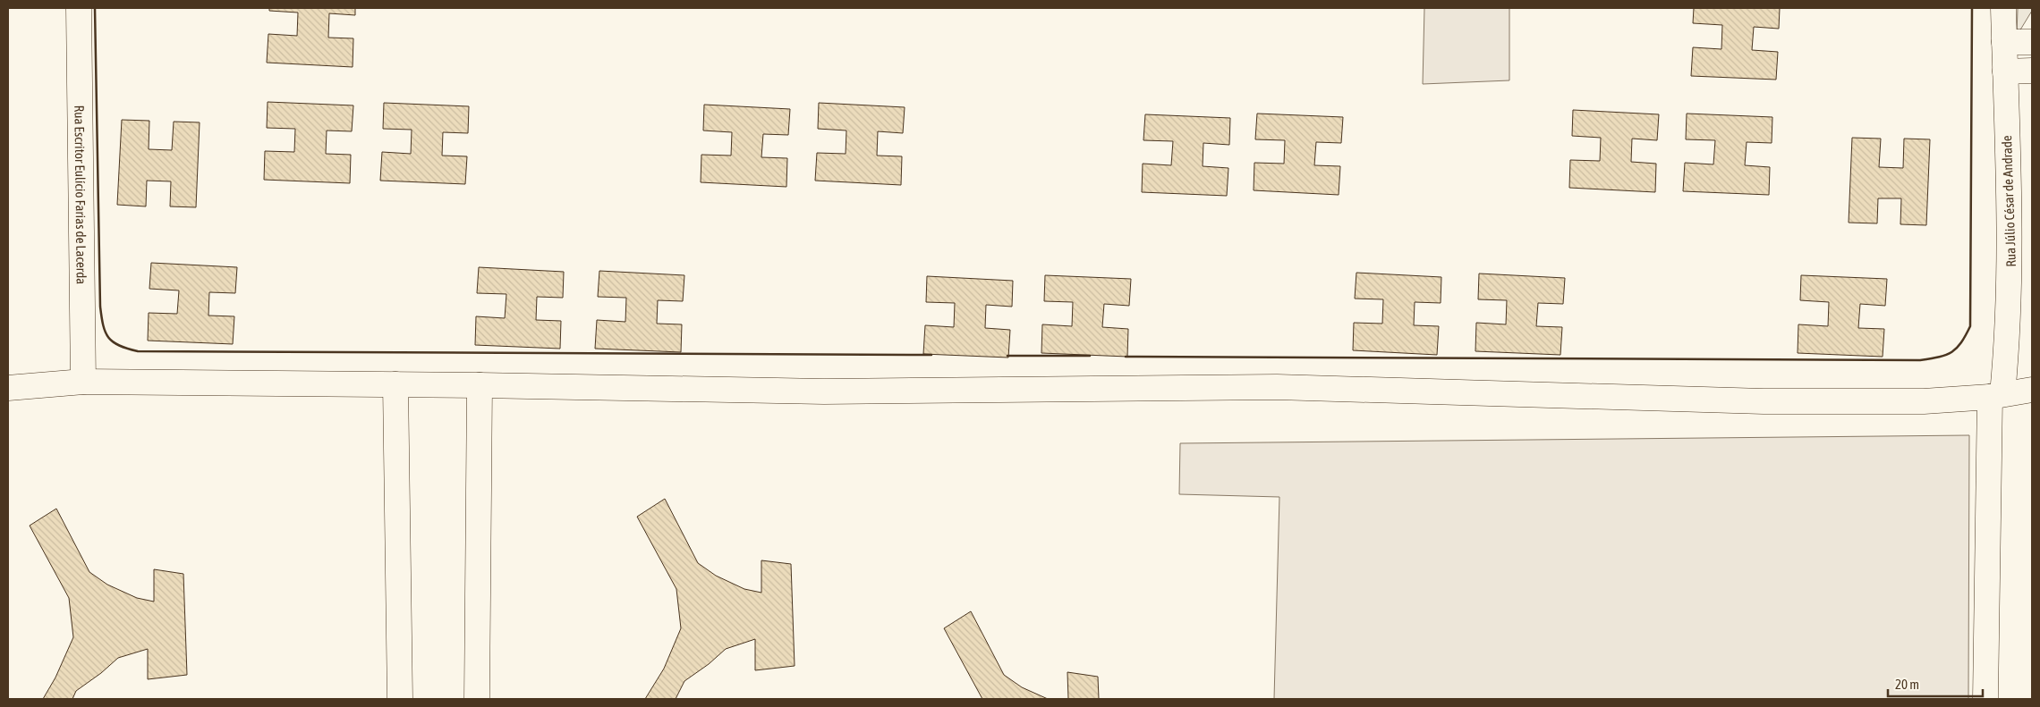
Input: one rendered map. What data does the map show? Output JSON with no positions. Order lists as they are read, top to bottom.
{
  "streets": {
    "street": ["Rua Escritor Eulício Farias de Lacerda", "Rua Júlio César de Andrade"]
  },
  "scale_bar": "20 m"
}
